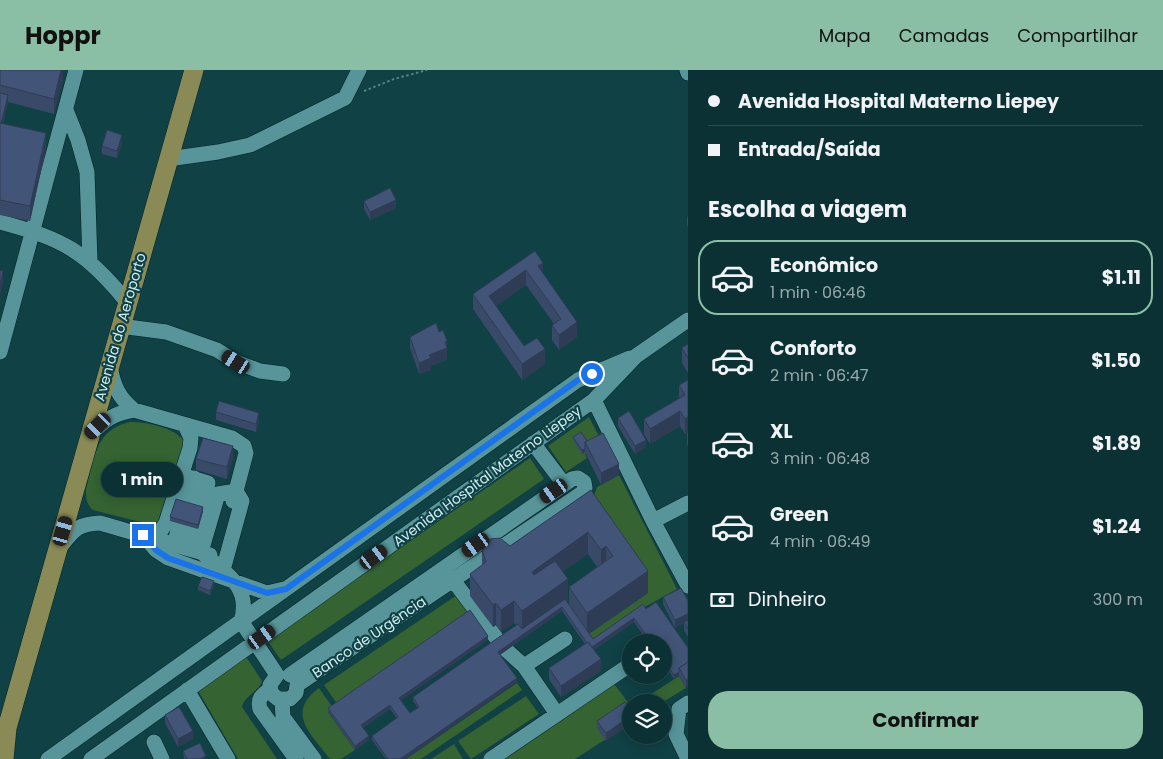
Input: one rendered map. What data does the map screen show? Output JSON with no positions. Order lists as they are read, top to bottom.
{
  "streets": {
    "main road": ["Avenida do Aeroporto"],
    "street": ["Avenida Hospital Materno Liepey", "Banco de Urgência"]
  },
  "page": {
    "header": "Hoppr",
    "nav": ["Mapa", "Camadas", "Compartilhar"],
    "banner": ["Avenida Hospital Materno Liepey", "Entrada/Saída"],
    "heading": "Escolha a viagem",
    "list": [
      {
        "name": "Econômico",
        "note": "1 min · 06:46",
        "value": "$1.11"
      },
      {
        "name": "Conforto",
        "note": "2 min · 06:47",
        "value": "$1.50"
      },
      {
        "name": "XL",
        "note": "3 min · 06:48",
        "value": "$1.89"
      },
      {
        "name": "Green",
        "note": "4 min · 06:49",
        "value": "$1.24"
      }
    ],
    "bubble": "1 min",
    "pay": ["Dinheiro", "300 m"],
    "buttons": "Confirmar"
  }
}
